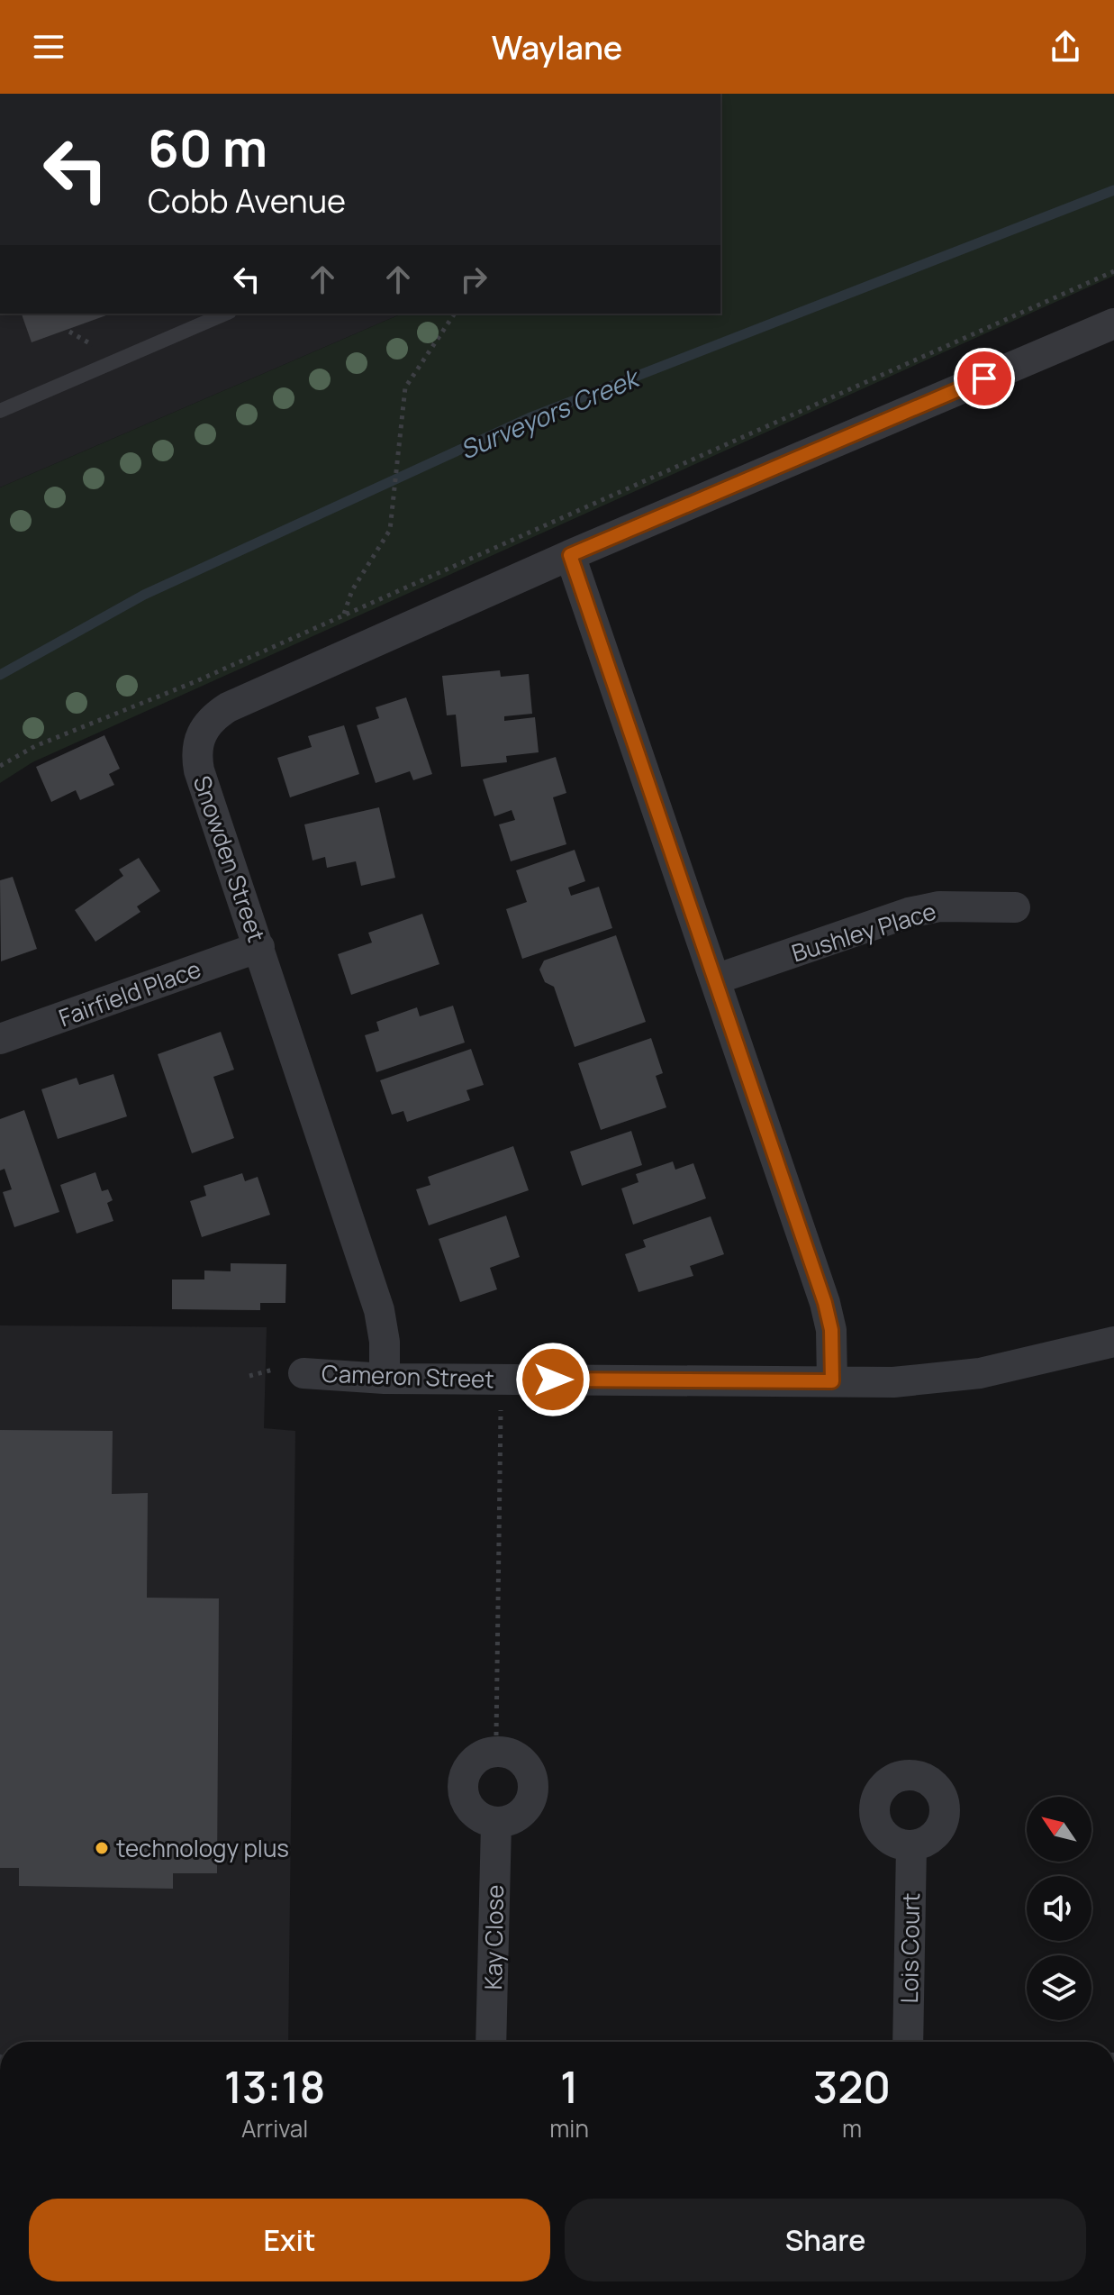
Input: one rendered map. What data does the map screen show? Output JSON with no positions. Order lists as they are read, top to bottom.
{
  "streets": {
    "street": [
      "Snowden Street",
      "Bushley Place",
      "Fairfield Place",
      "Cameron Street",
      "Kay Close",
      "Lois Court"
    ]
  },
  "crossings": [
    ["Snowden Street", "Fairfield Place"],
    ["Snowden Street", "Cameron Street"]
  ],
  "water": ["Surveyors Creek"],
  "places": ["technology plus"],
  "north": "top left",
  "page": {
    "header": "Waylane",
    "turn": ["60 m", "Cobb Avenue"],
    "eta": [
      "13:18",
      "Arrival",
      "1",
      "min",
      "320",
      "m"
    ],
    "buttons": ["Exit", "Share"]
  }
}
